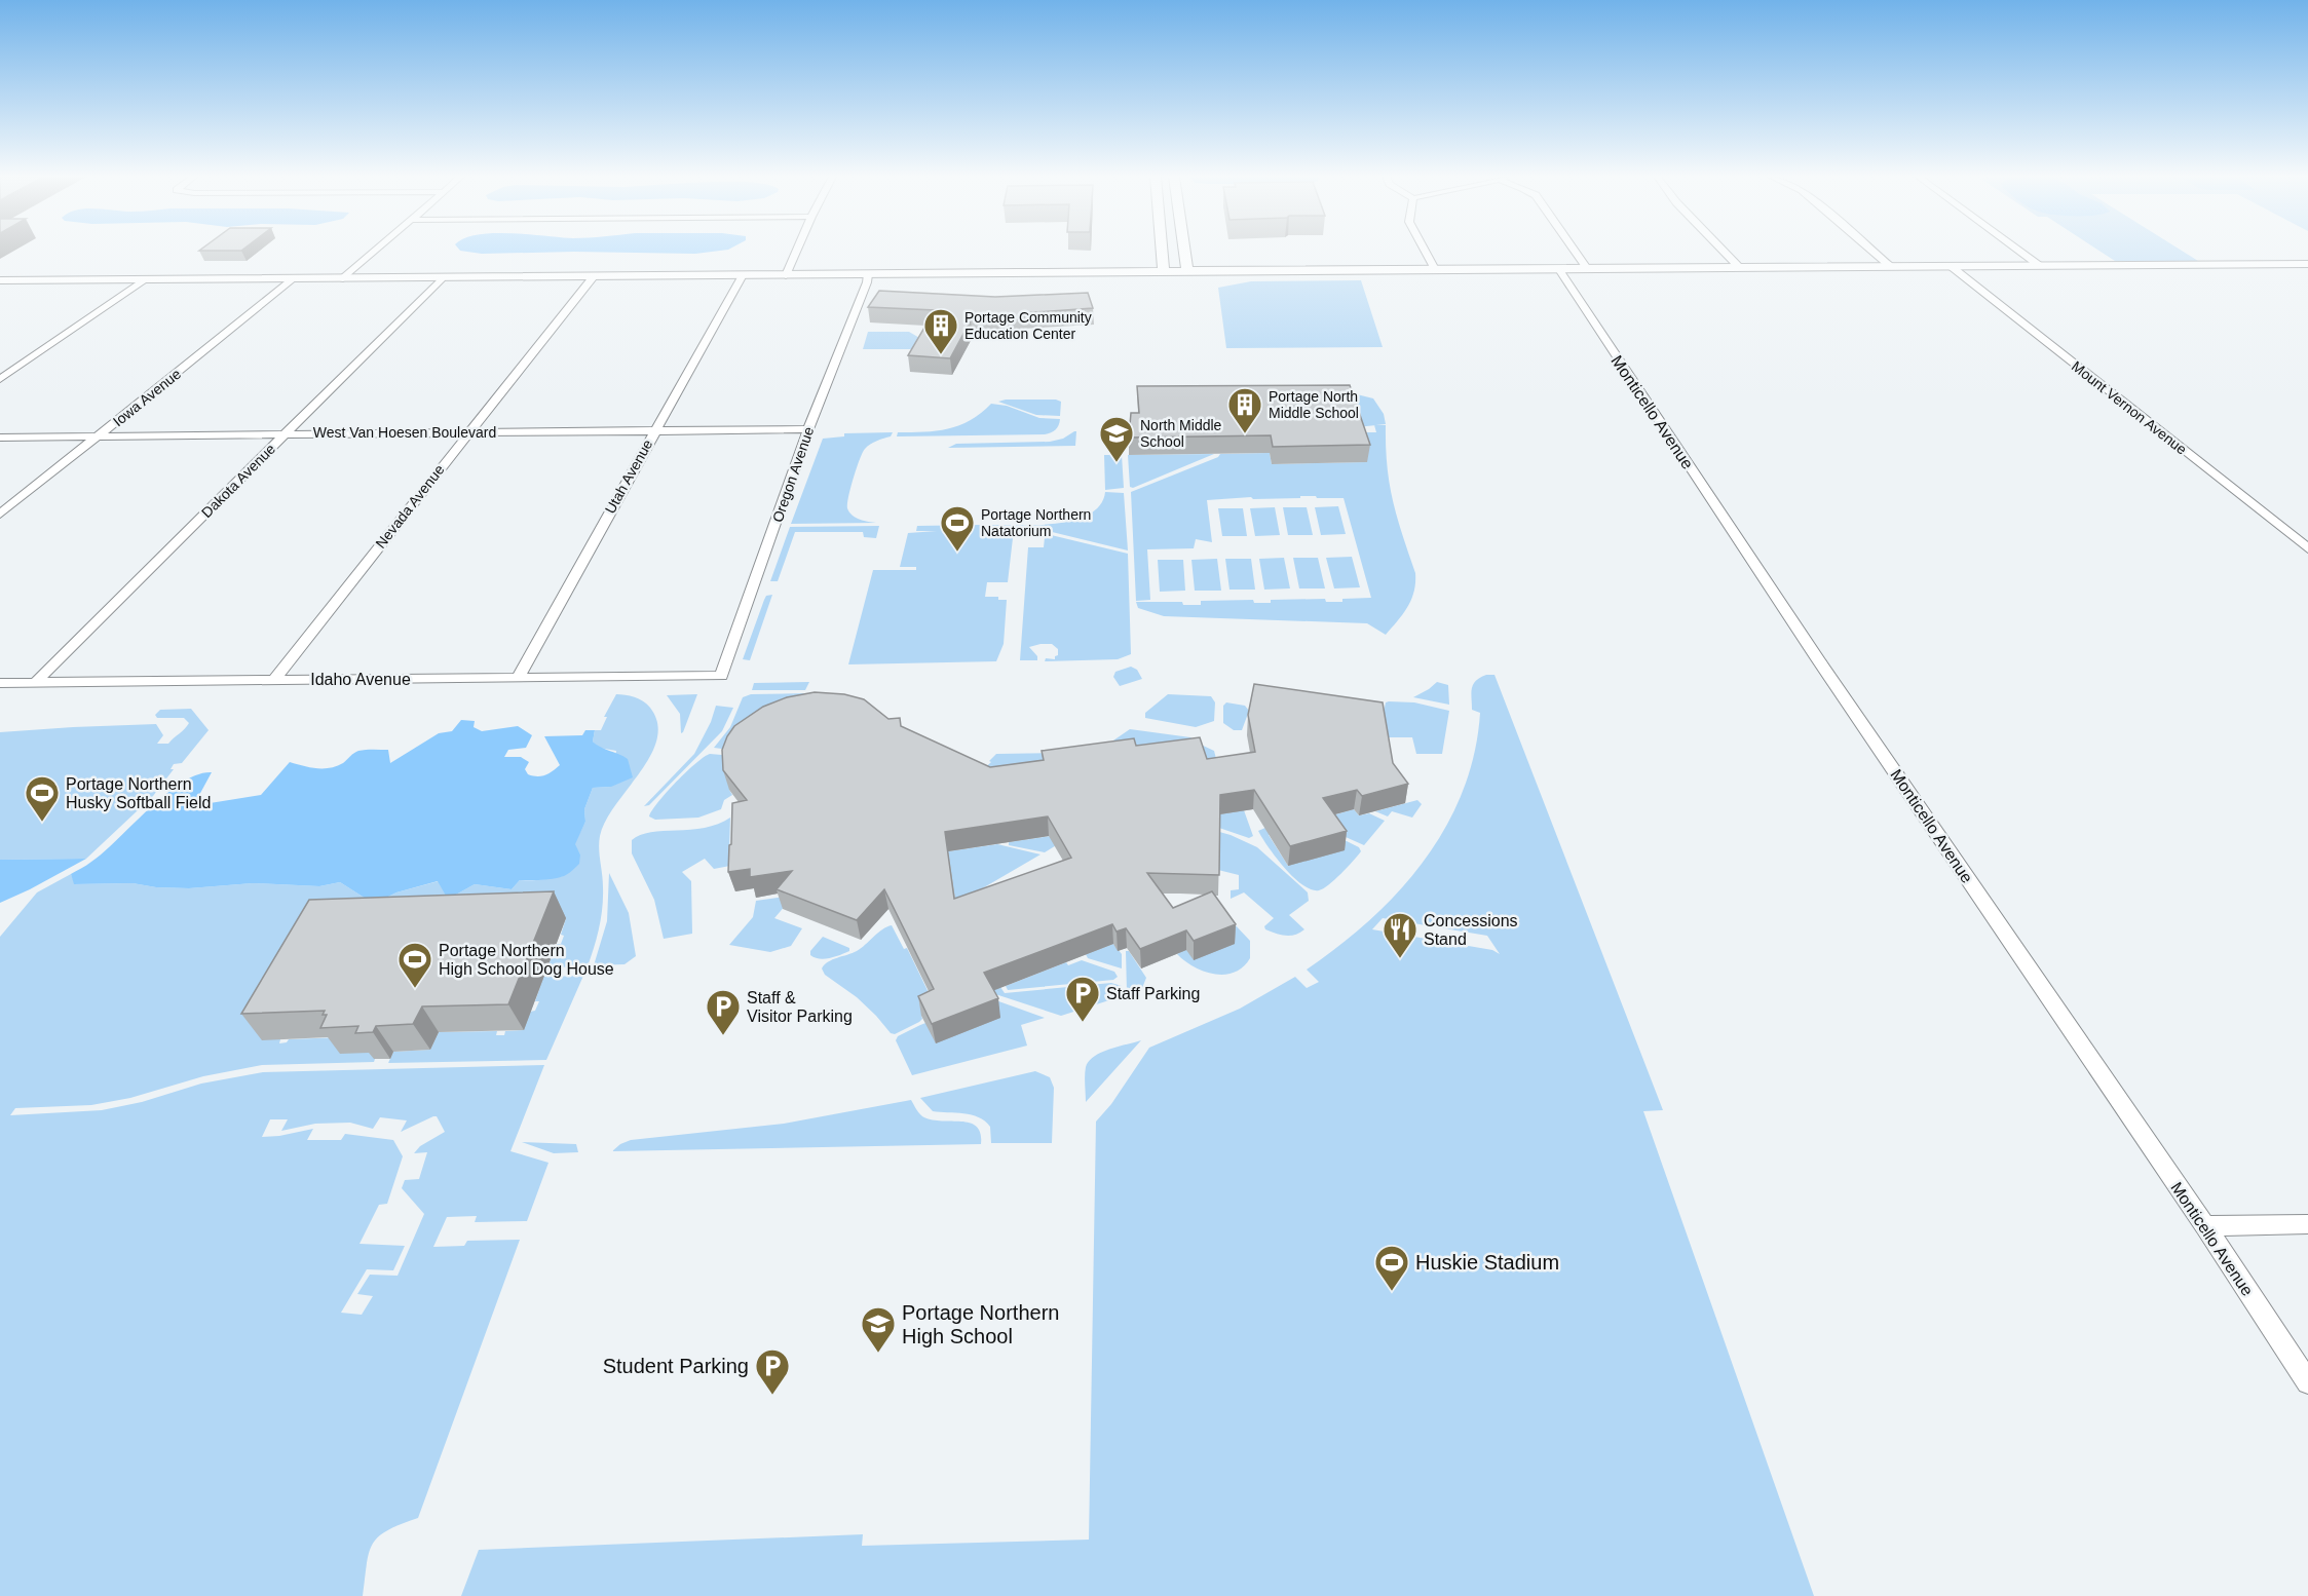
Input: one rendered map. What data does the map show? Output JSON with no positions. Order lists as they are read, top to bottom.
{
  "streets": {
    "street": [
      "Iowa Avenue",
      "Mount Vernon Avenue",
      "Monticello Avenue",
      "West Van Hoesen Boulevard",
      "Oregon Avenue",
      "Utah Avenue",
      "Dakota Avenue",
      "Nevada Avenue",
      "Idaho Avenue"
    ]
  },
  "crossings": [
    ["Iowa Avenue", "West Van Hoesen Boulevard"],
    ["West Van Hoesen Boulevard", "Oregon Avenue"],
    ["West Van Hoesen Boulevard", "Utah Avenue"],
    ["West Van Hoesen Boulevard", "Dakota Avenue"],
    ["West Van Hoesen Boulevard", "Nevada Avenue"],
    ["Oregon Avenue", "Idaho Avenue"],
    ["Utah Avenue", "Idaho Avenue"],
    ["Dakota Avenue", "Idaho Avenue"],
    ["Nevada Avenue", "Idaho Avenue"]
  ],
  "places": {
    "building": ["Portage Community Education Center", "Portage North Middle School"],
    "school or university": ["North Middle School", "Portage Northern High School"],
    "sports": [
      "Portage Northern Natatorium",
      "Portage Northern Husky Softball Field",
      "Portage Northern High School Dog House",
      "Huskie Stadium"
    ],
    "restaurant": ["Concessions Stand"],
    "parking": ["Staff Parking", "Staff & Visitor Parking", "Student Parking"]
  }
}
